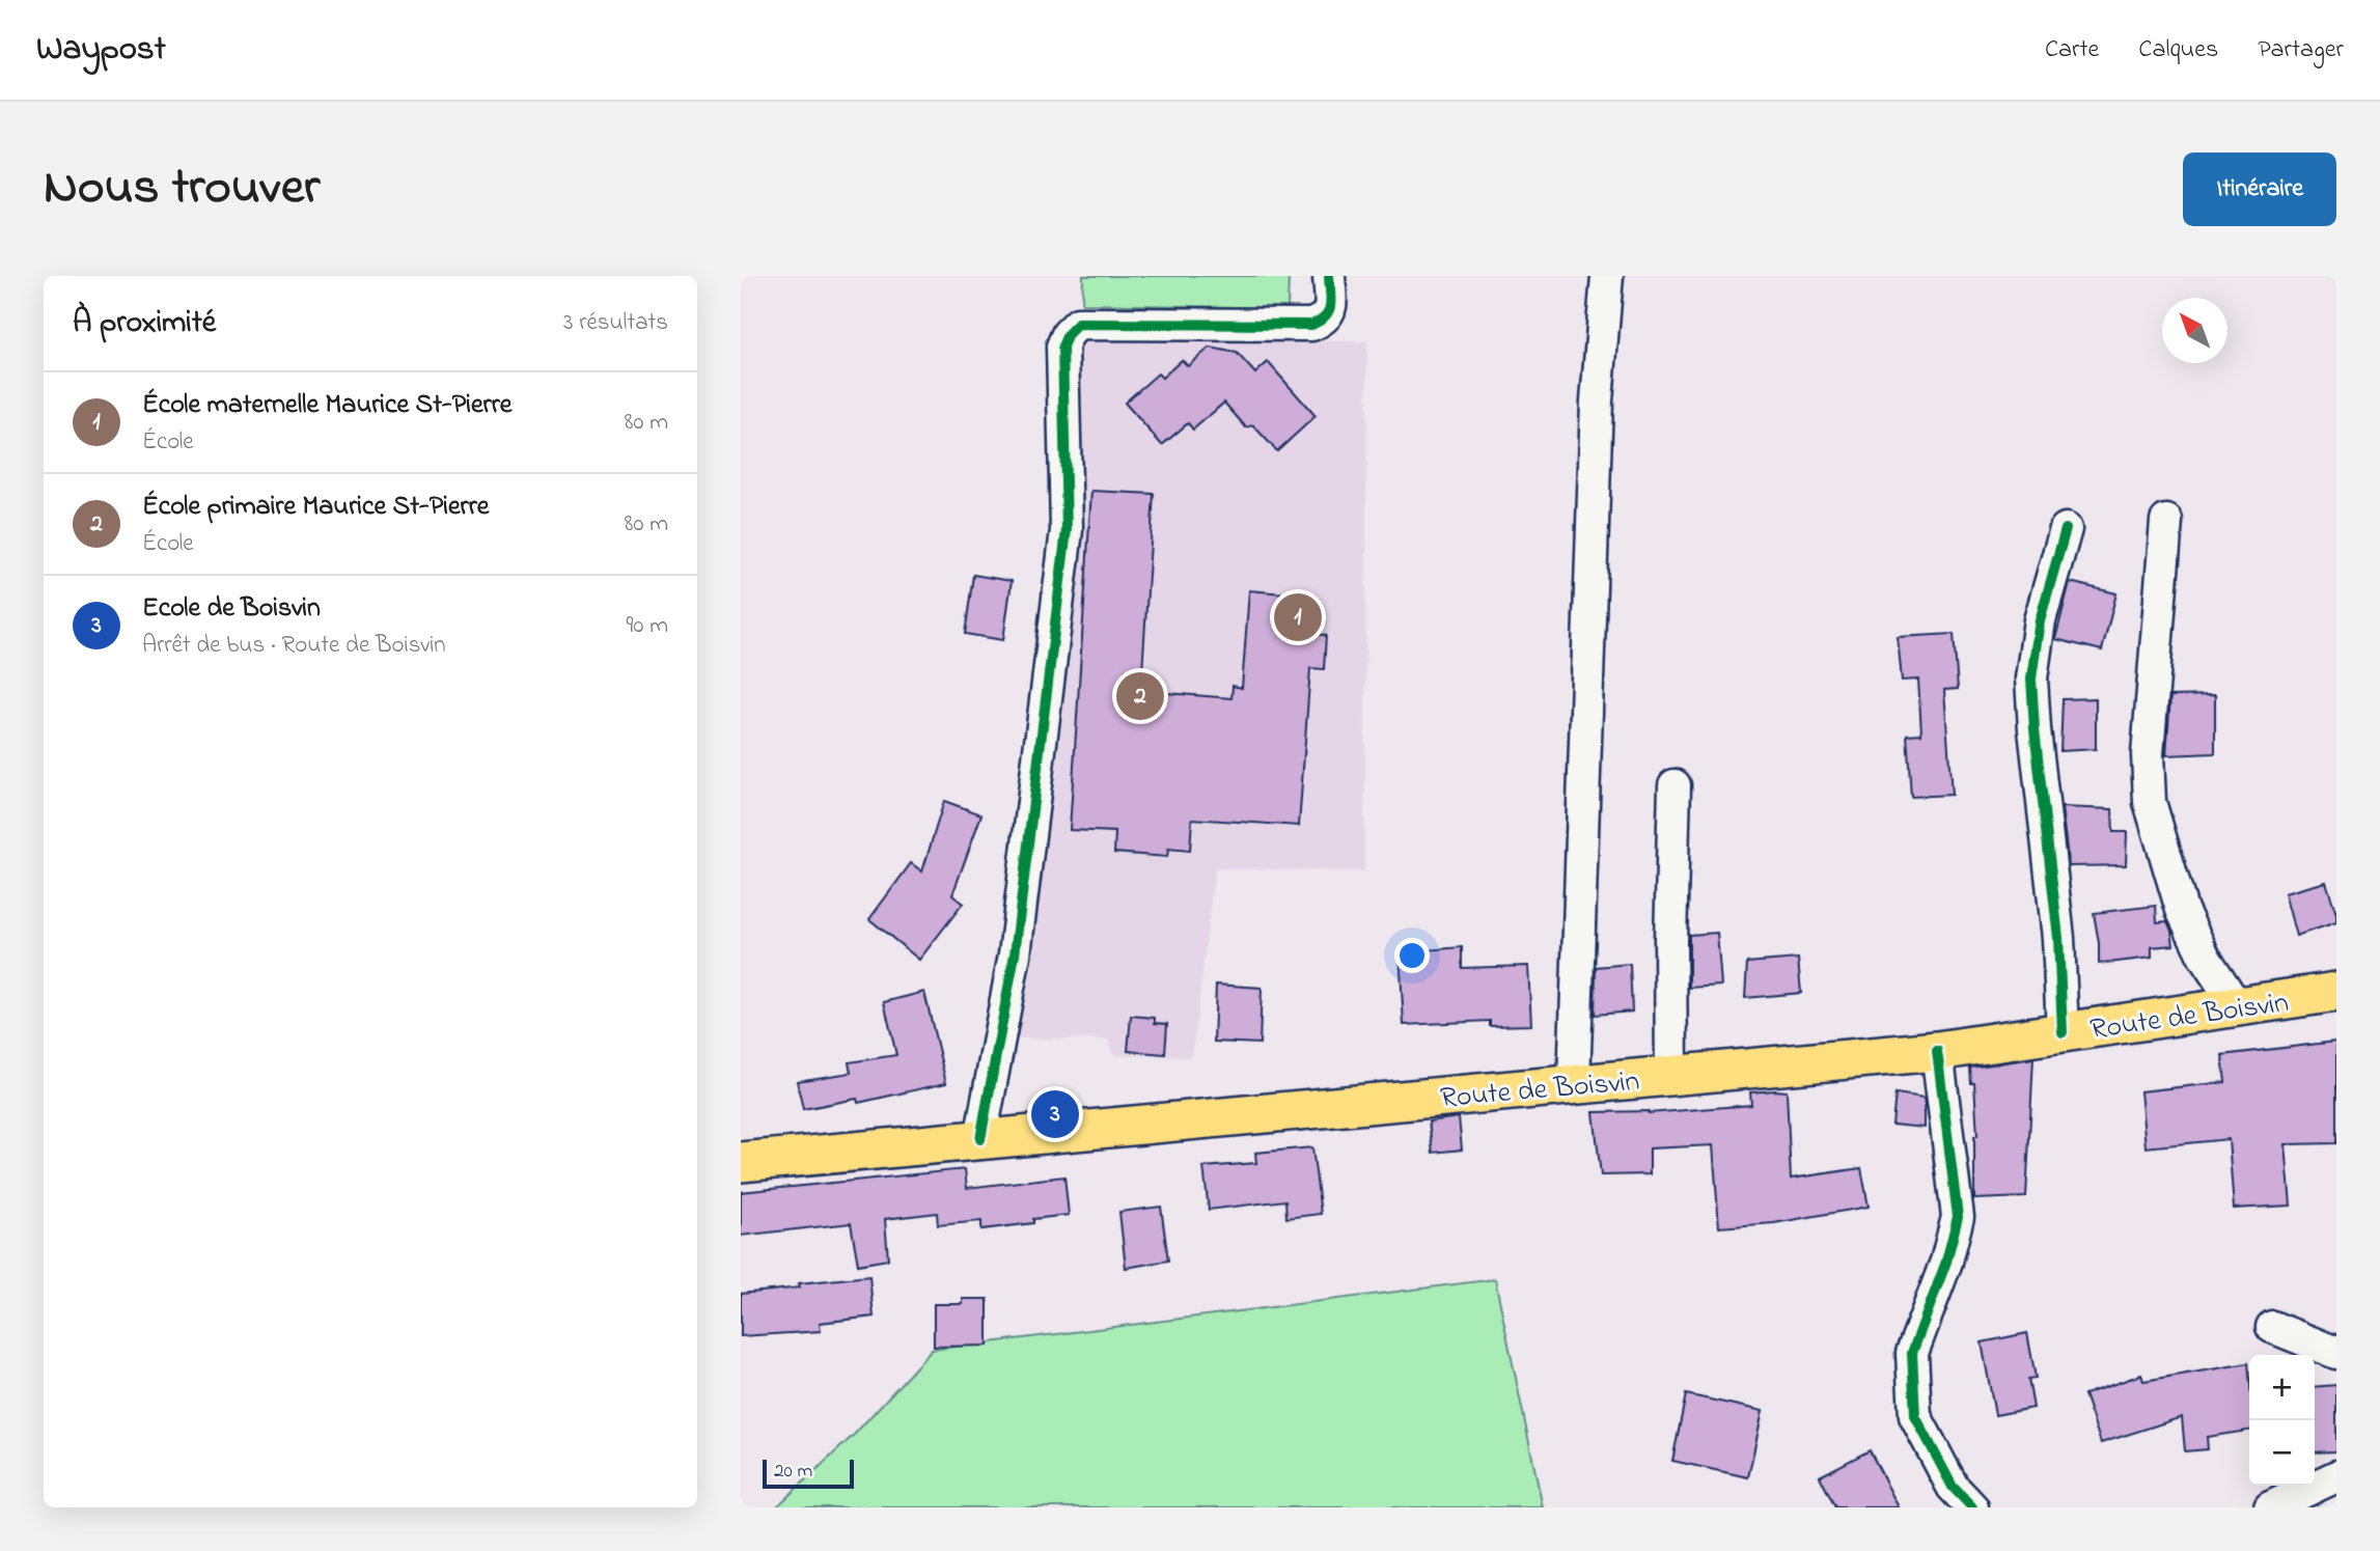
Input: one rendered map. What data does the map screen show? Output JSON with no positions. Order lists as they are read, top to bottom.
{
  "streets": {
    "main road": ["Route de Boisvin"]
  },
  "scale_bar": "20 m",
  "north": "top left",
  "page": {
    "header": "Waypost",
    "nav": ["Carte", "Calques", "Partager"],
    "title": "Nous trouver",
    "buttons": "Itinéraire",
    "heading": ["À proximité", "3 résultats"],
    "list": [
      {
        "mark": "1",
        "name": "École maternelle Maurice St-Pierre",
        "note": "École",
        "value": "80 m"
      },
      {
        "mark": "2",
        "name": "École primaire Maurice St-Pierre",
        "note": "École",
        "value": "80 m"
      },
      {
        "mark": "3",
        "name": "Ecole de Boisvin",
        "note": "Arrêt de bus · Route de Boisvin",
        "value": "90 m"
      }
    ],
    "pins": ["1", "2", "3"],
    "map_buttons": ["+", "−"],
    "scale": "20 m"
  }
}
